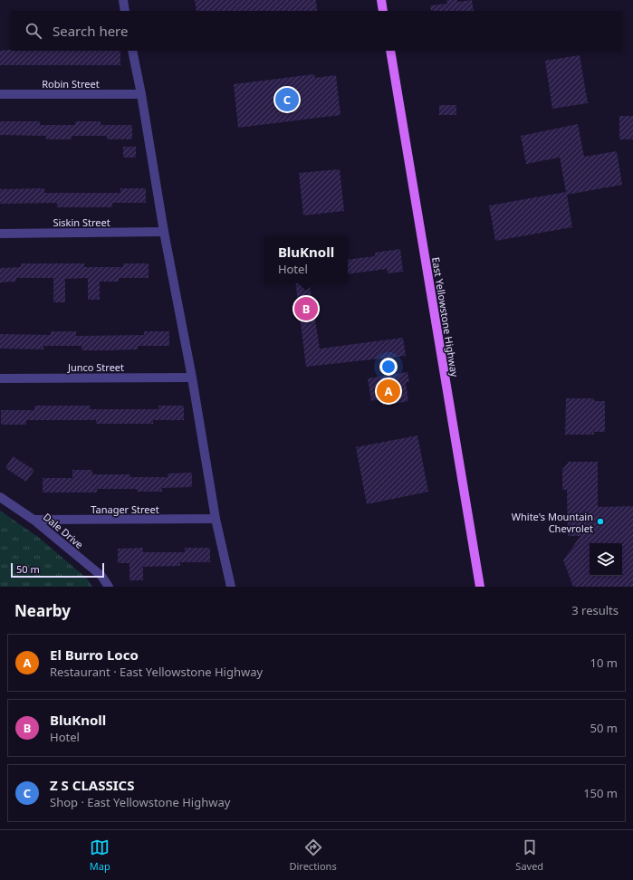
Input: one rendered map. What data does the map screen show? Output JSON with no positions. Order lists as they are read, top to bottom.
{
  "streets": {
    "main road": ["East Yellowstone Highway"],
    "street": [
      "Robin Street",
      "Siskin Street",
      "Junco Street",
      "Tanager Street",
      "Dale Drive"
    ]
  },
  "crossings": [
    ["Tanager Street", "Dale Drive"]
  ],
  "places": ["White's Mountain Chevrolet"],
  "scale_bar": "50 m",
  "page": {
    "search": "Search here",
    "pins": ["C", "B", "A"],
    "popup": ["BluKnoll", "Hotel"],
    "scale": "50 m",
    "heading": ["Nearby", "3 results"],
    "list": [
      {
        "mark": "A",
        "name": "El Burro Loco",
        "note": "Restaurant · East Yellowstone Highway",
        "value": "10 m"
      },
      {
        "mark": "B",
        "name": "BluKnoll",
        "note": "Hotel",
        "value": "50 m"
      },
      {
        "mark": "C",
        "name": "Z S CLASSICS",
        "note": "Shop · East Yellowstone Highway",
        "value": "150 m"
      }
    ],
    "nav": ["Map", "Directions", "Saved"]
  }
}
